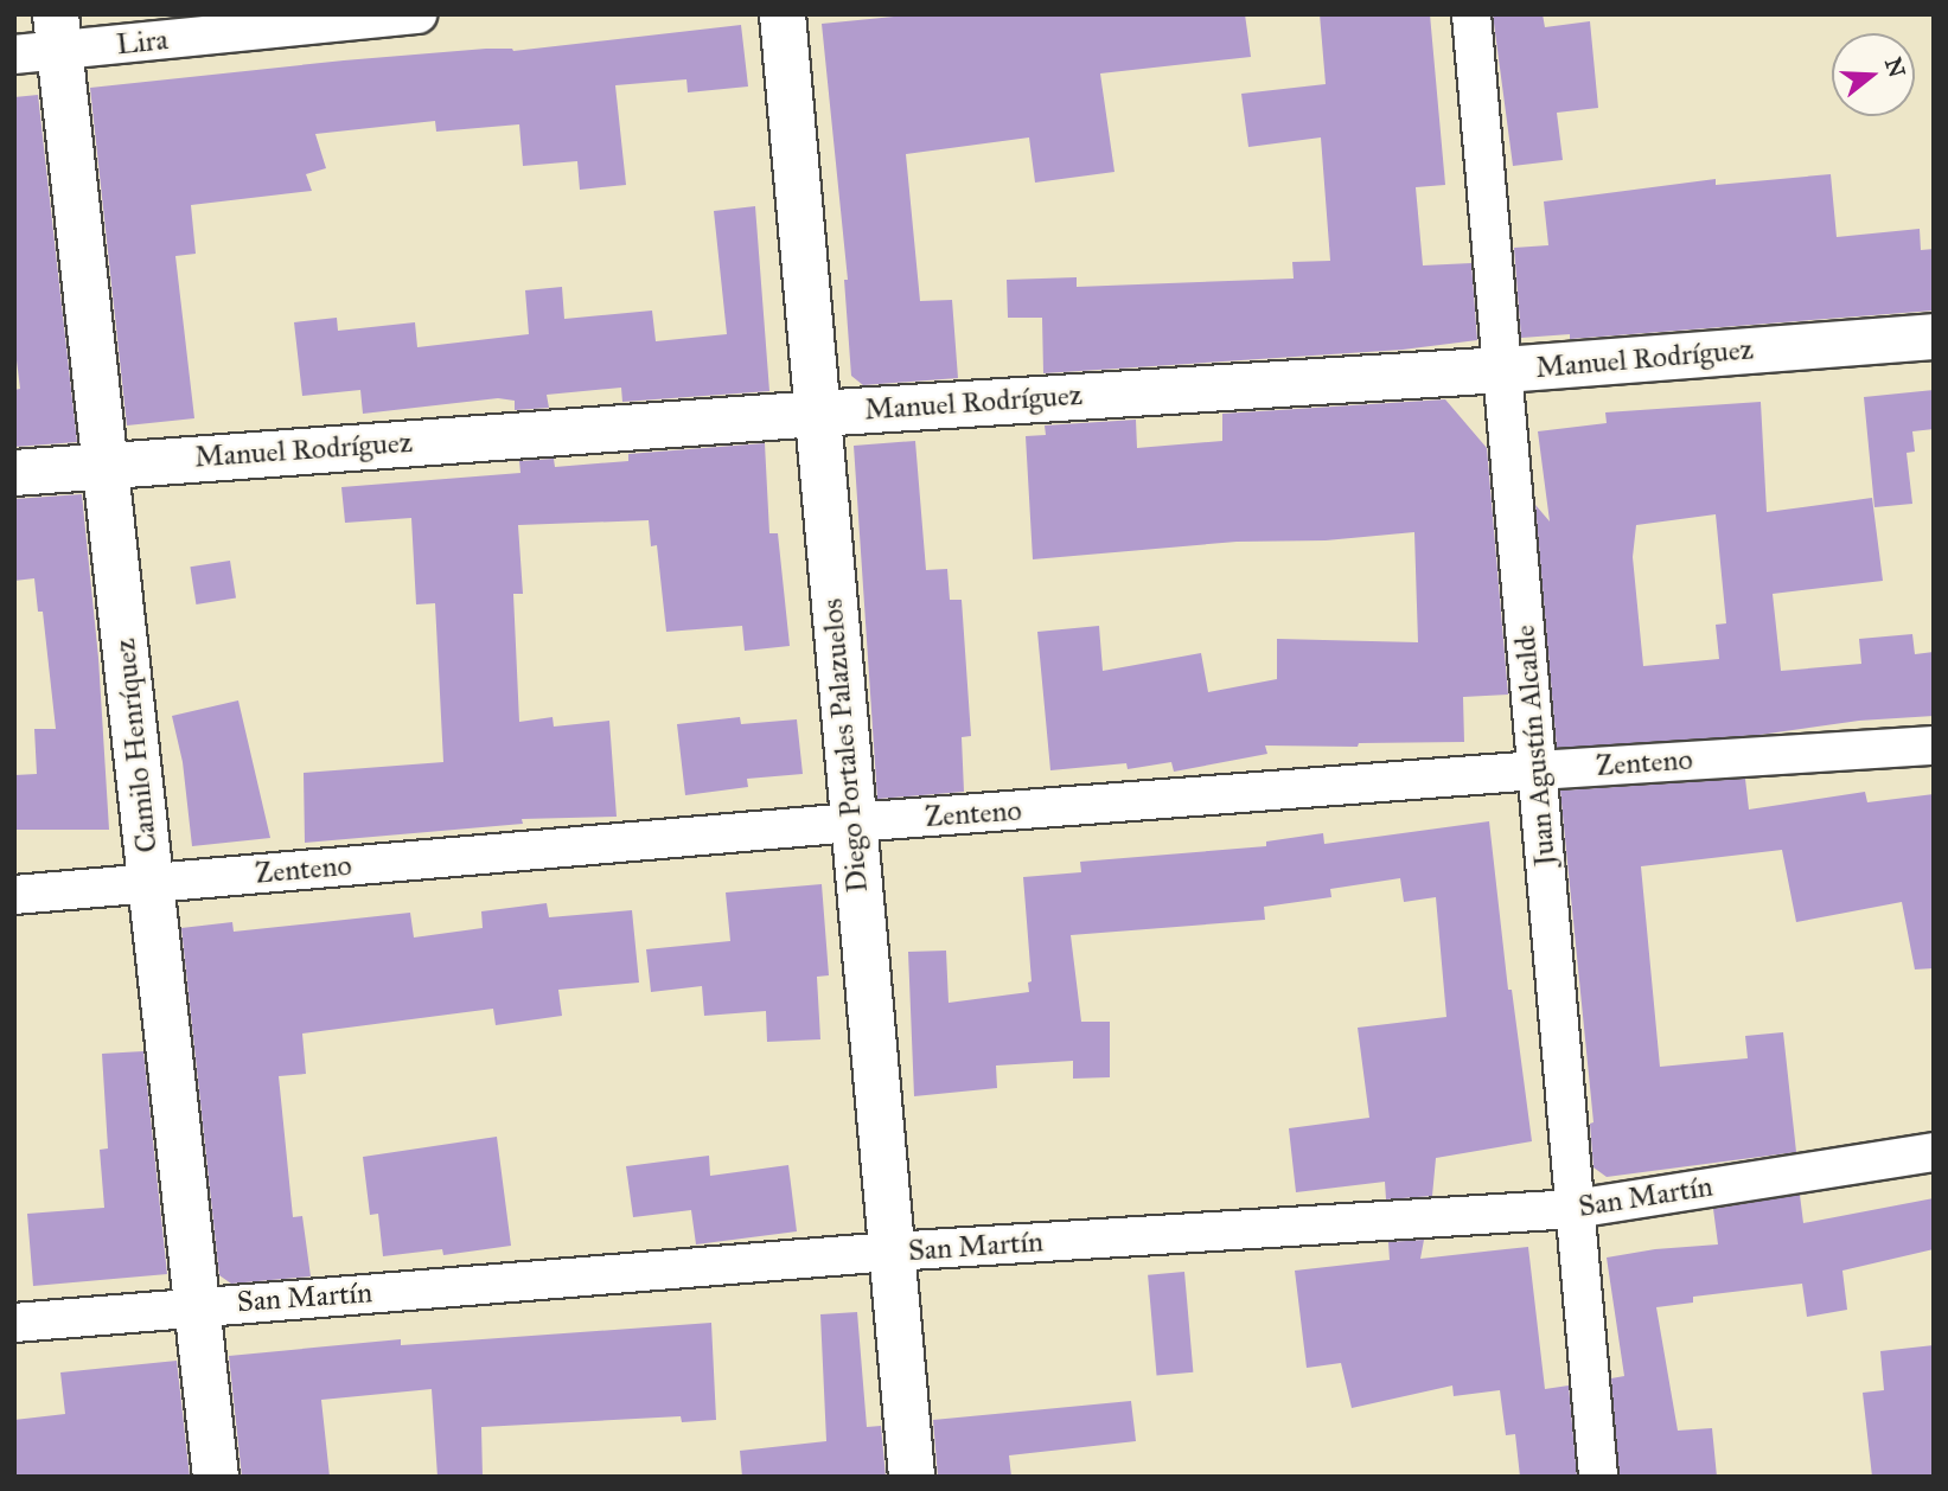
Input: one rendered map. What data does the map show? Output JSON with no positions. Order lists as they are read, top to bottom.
{
  "streets": {
    "street": [
      "Lira",
      "Manuel Rodríguez",
      "Camilo Henríquez",
      "Diego Portales Palazuelos",
      "Juan Agustín Alcalde",
      "Zenteno",
      "San Martín"
    ]
  },
  "crossings": [
    ["Lira", "Camilo Henríquez"],
    ["Manuel Rodríguez", "Camilo Henríquez"],
    ["Manuel Rodríguez", "Diego Portales Palazuelos"],
    ["Manuel Rodríguez", "Juan Agustín Alcalde"],
    ["Camilo Henríquez", "Zenteno"],
    ["Camilo Henríquez", "San Martín"],
    ["Diego Portales Palazuelos", "Zenteno"],
    ["Diego Portales Palazuelos", "San Martín"],
    ["Juan Agustín Alcalde", "Zenteno"],
    ["Juan Agustín Alcalde", "San Martín"]
  ],
  "north": "right"
}
